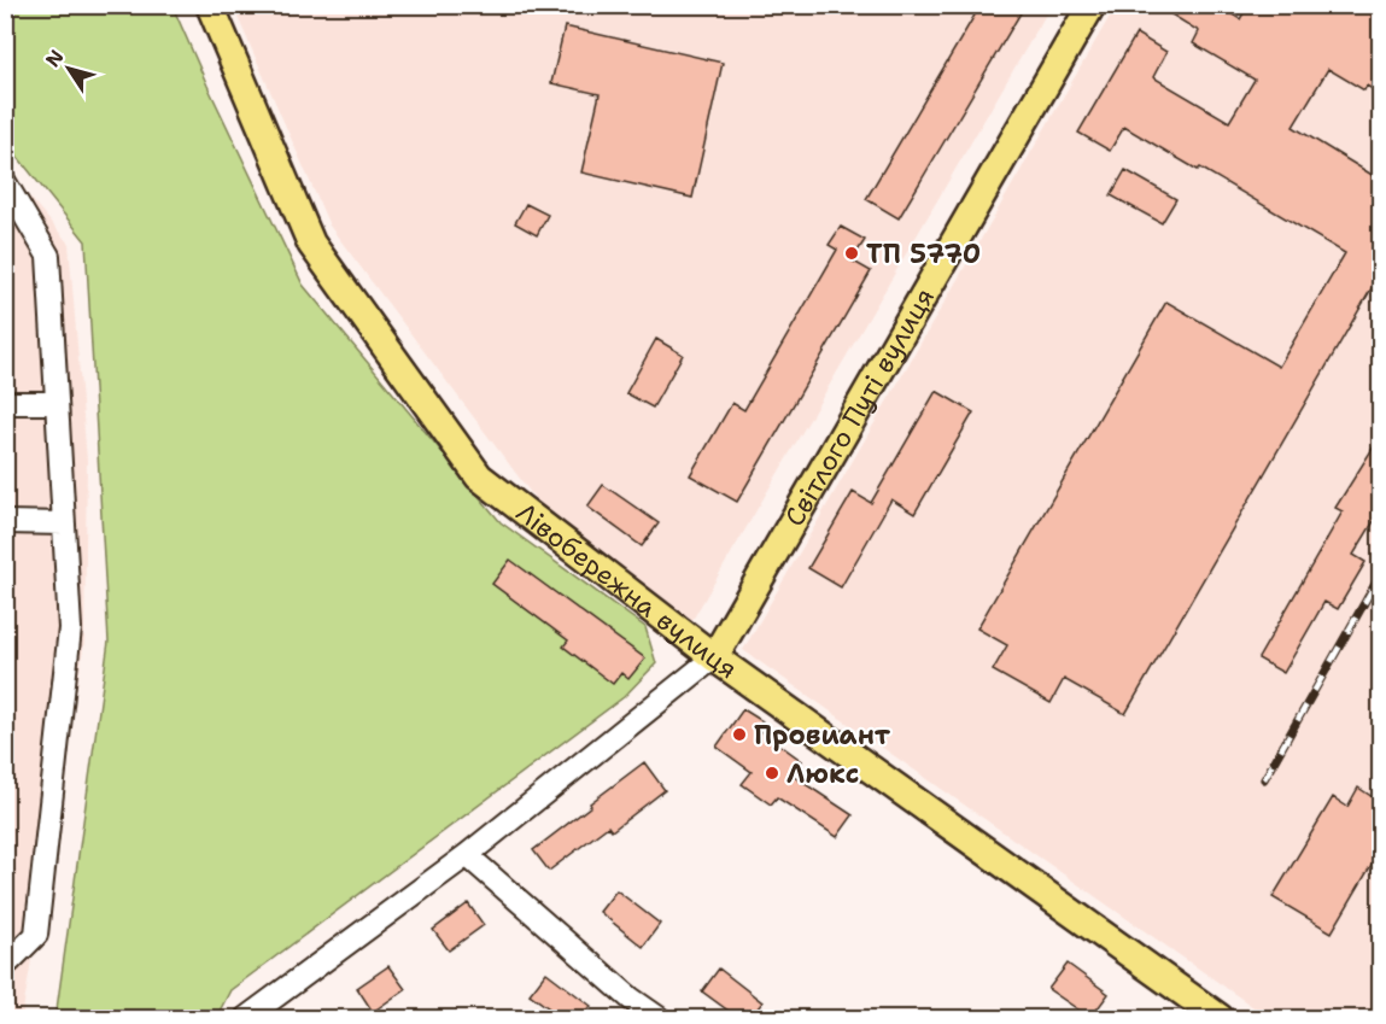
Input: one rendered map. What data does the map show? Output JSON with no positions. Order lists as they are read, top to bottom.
{
  "streets": {
    "main road": ["Світлого Путі вулиця", "Лівобережна вулиця"]
  },
  "crossings": [
    ["Світлого Путі вулиця", "Лівобережна вулиця"]
  ],
  "places": ["ТП 5770", "Провиант", "Люкс"],
  "north": "top left"
}
